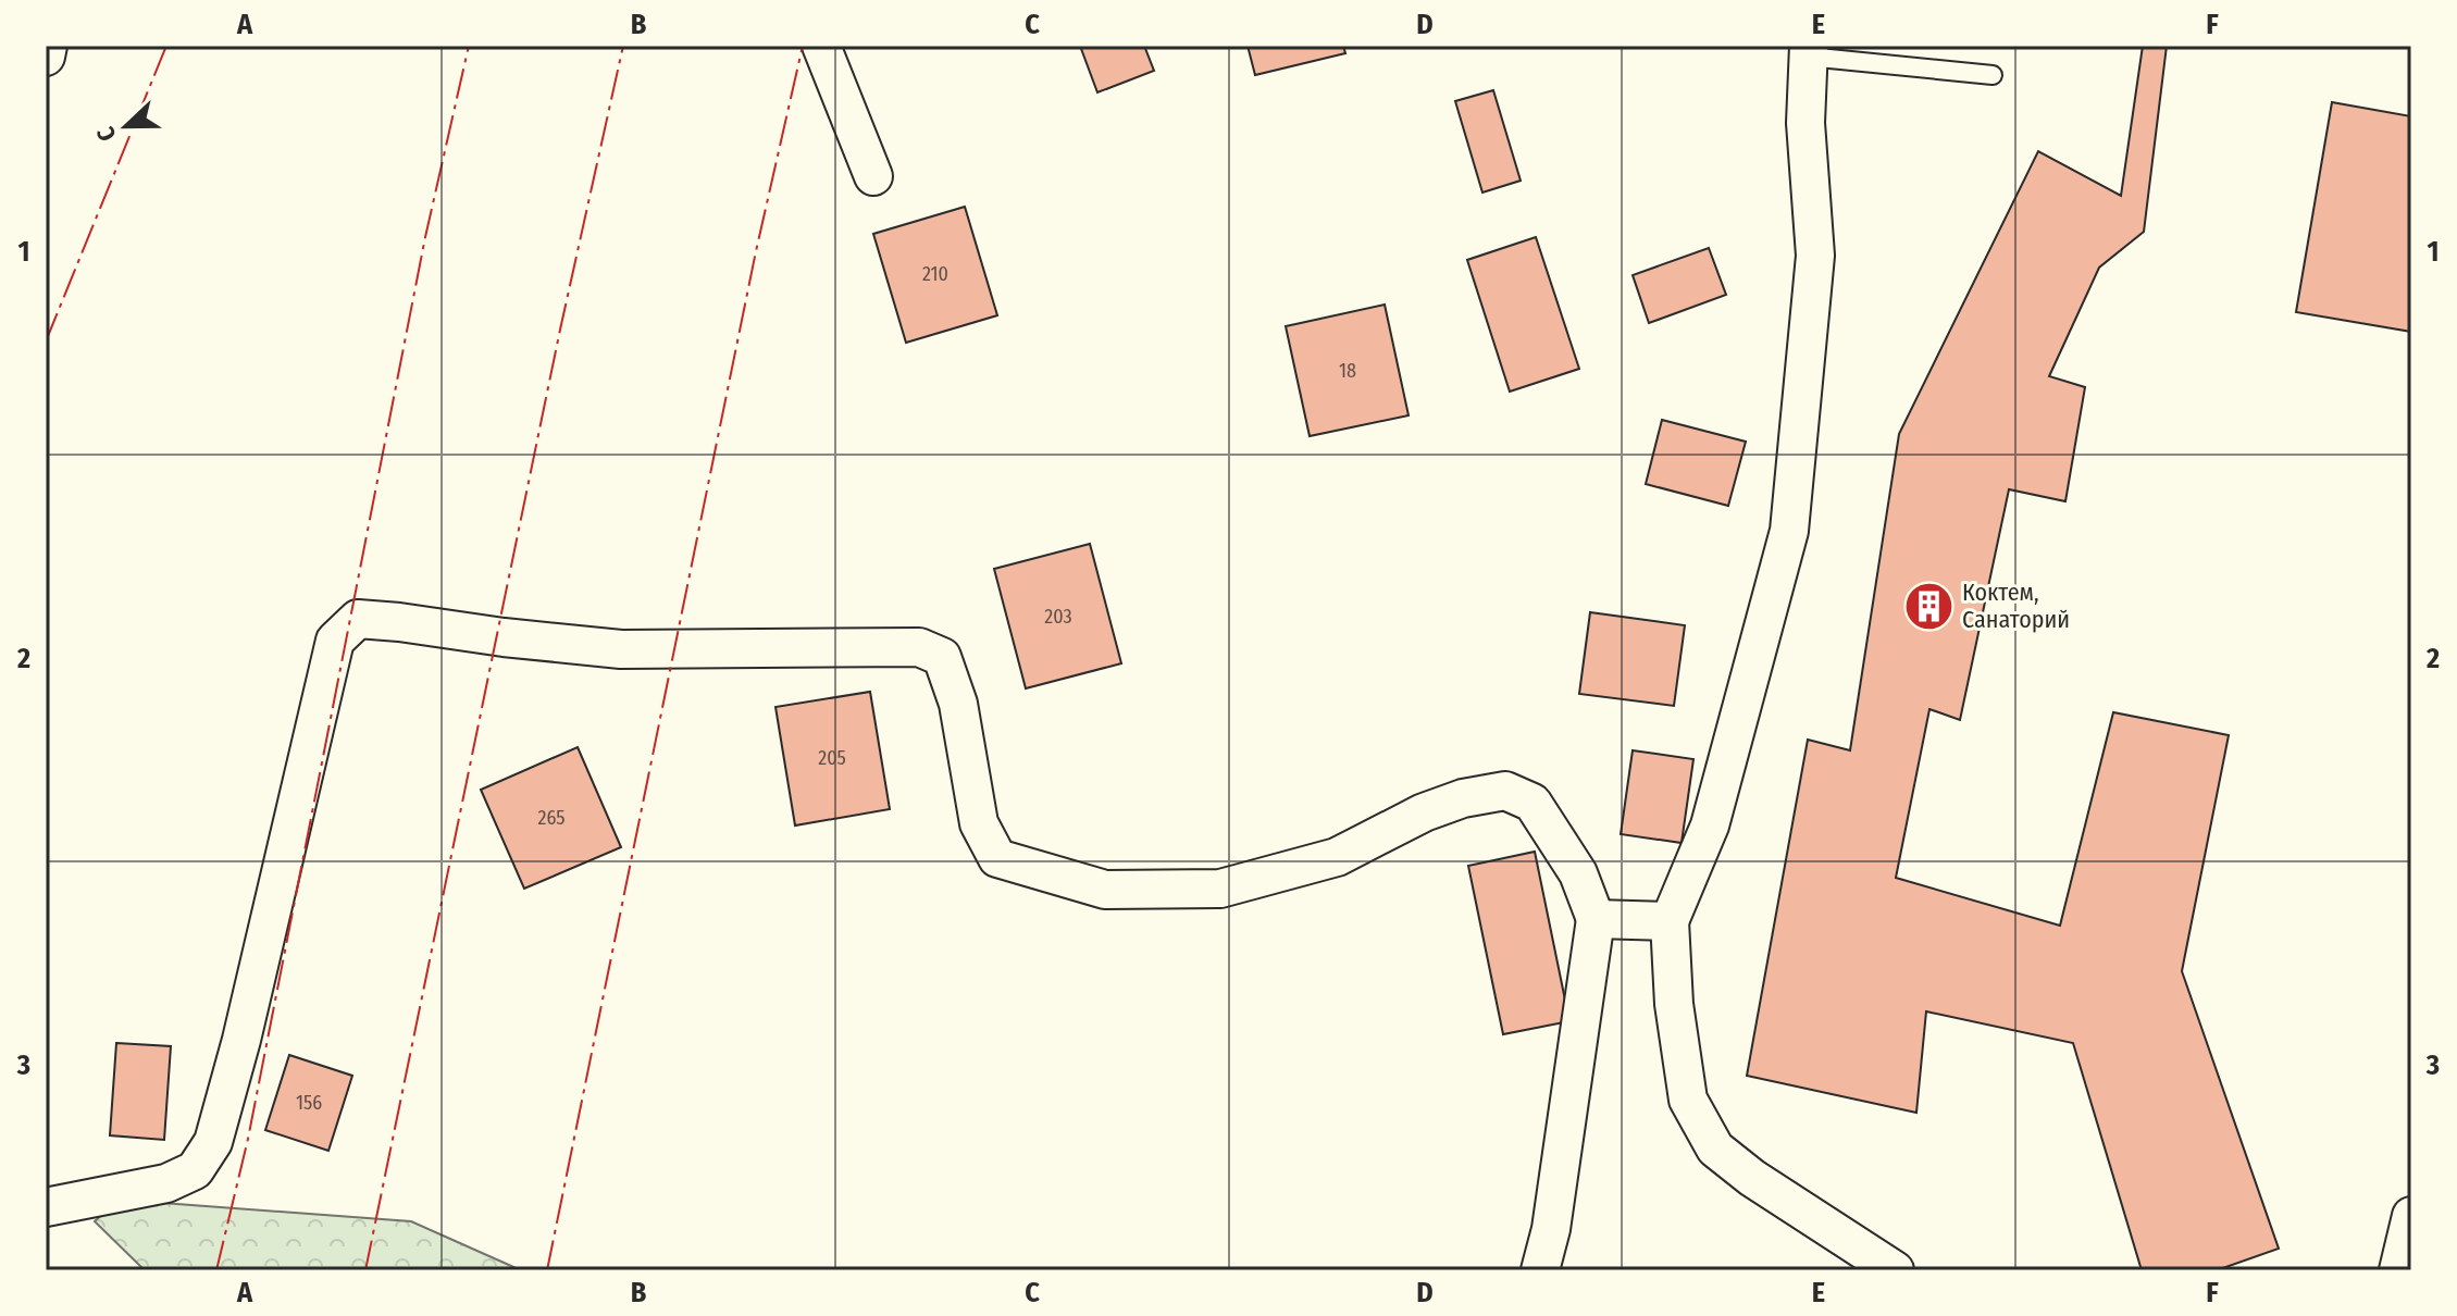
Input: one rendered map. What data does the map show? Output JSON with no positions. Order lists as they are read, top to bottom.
{
  "places": {
    "building": ["Коктем, Санаторий"]
  },
  "house_numbers": [
    "210",
    "18",
    "203",
    "205",
    "265",
    "156"
  ],
  "north": "left",
  "grid": {
    "columns": [
      "A",
      "B",
      "C",
      "D",
      "E",
      "F"
    ],
    "rows": ["1", "2", "3"]
  }
}
